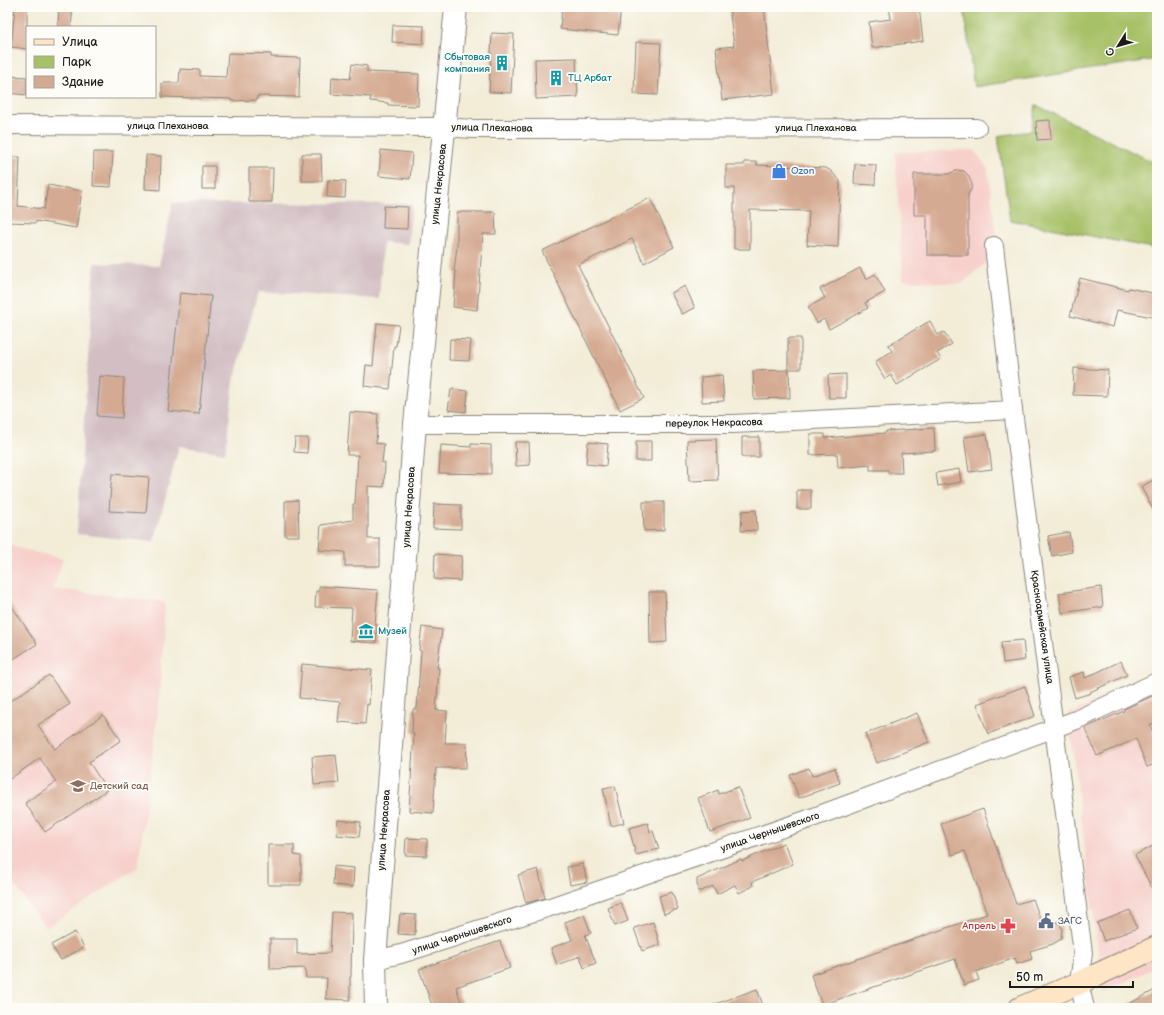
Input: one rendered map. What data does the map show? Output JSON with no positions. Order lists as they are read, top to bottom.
{
  "streets": {
    "street": [
      "улица Плеханова",
      "улица Некрасова",
      "переулок Некрасова",
      "Красноармейская улица",
      "улица Чернышевского"
    ]
  },
  "crossings": [
    ["улица Плеханова", "улица Некрасова"],
    ["улица Некрасова", "переулок Некрасова"],
    ["улица Некрасова", "улица Чернышевского"],
    ["переулок Некрасова", "Красноармейская улица"],
    ["Красноармейская улица", "улица Чернышевского"]
  ],
  "places": {
    "building": ["Сбытовая компания", "ТЦ Арбат"],
    "shop": ["Ozon"],
    "museum": ["Музей"],
    "school or university": ["Детский сад"],
    "public building": ["ЗАГС"],
    "pharmacy": ["Апрель"]
  },
  "legend": ["Улица", "Парк", "Здание"],
  "scale_bar": "50 m",
  "north": "bottom left"
}
